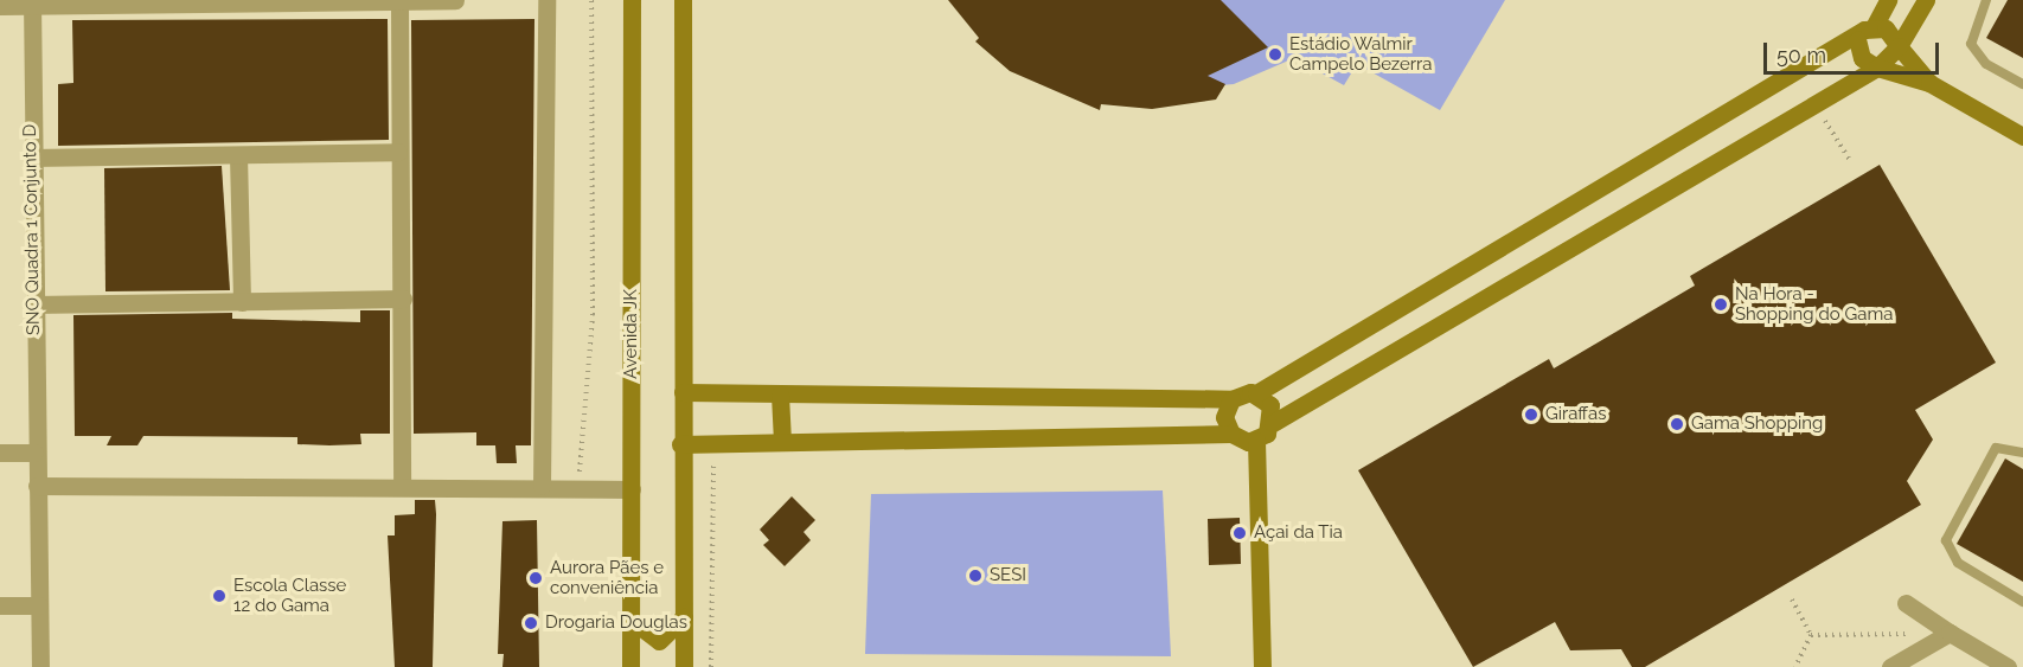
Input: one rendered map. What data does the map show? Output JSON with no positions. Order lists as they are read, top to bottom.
{
  "streets": {
    "street": ["SNO Quadra 1 Conjunto D", "Avenida JK"]
  },
  "places": [
    "Estádio Walmir Campelo Bezerra",
    "Na Hora - Shopping do Gama",
    "Giraffas",
    "Gama Shopping",
    "Açai da Tia",
    "SESI",
    "Aurora Pães e conveniência",
    "Escola Classe 12 do Gama",
    "Drogaria Douglas"
  ],
  "scale_bar": "50 m"
}
